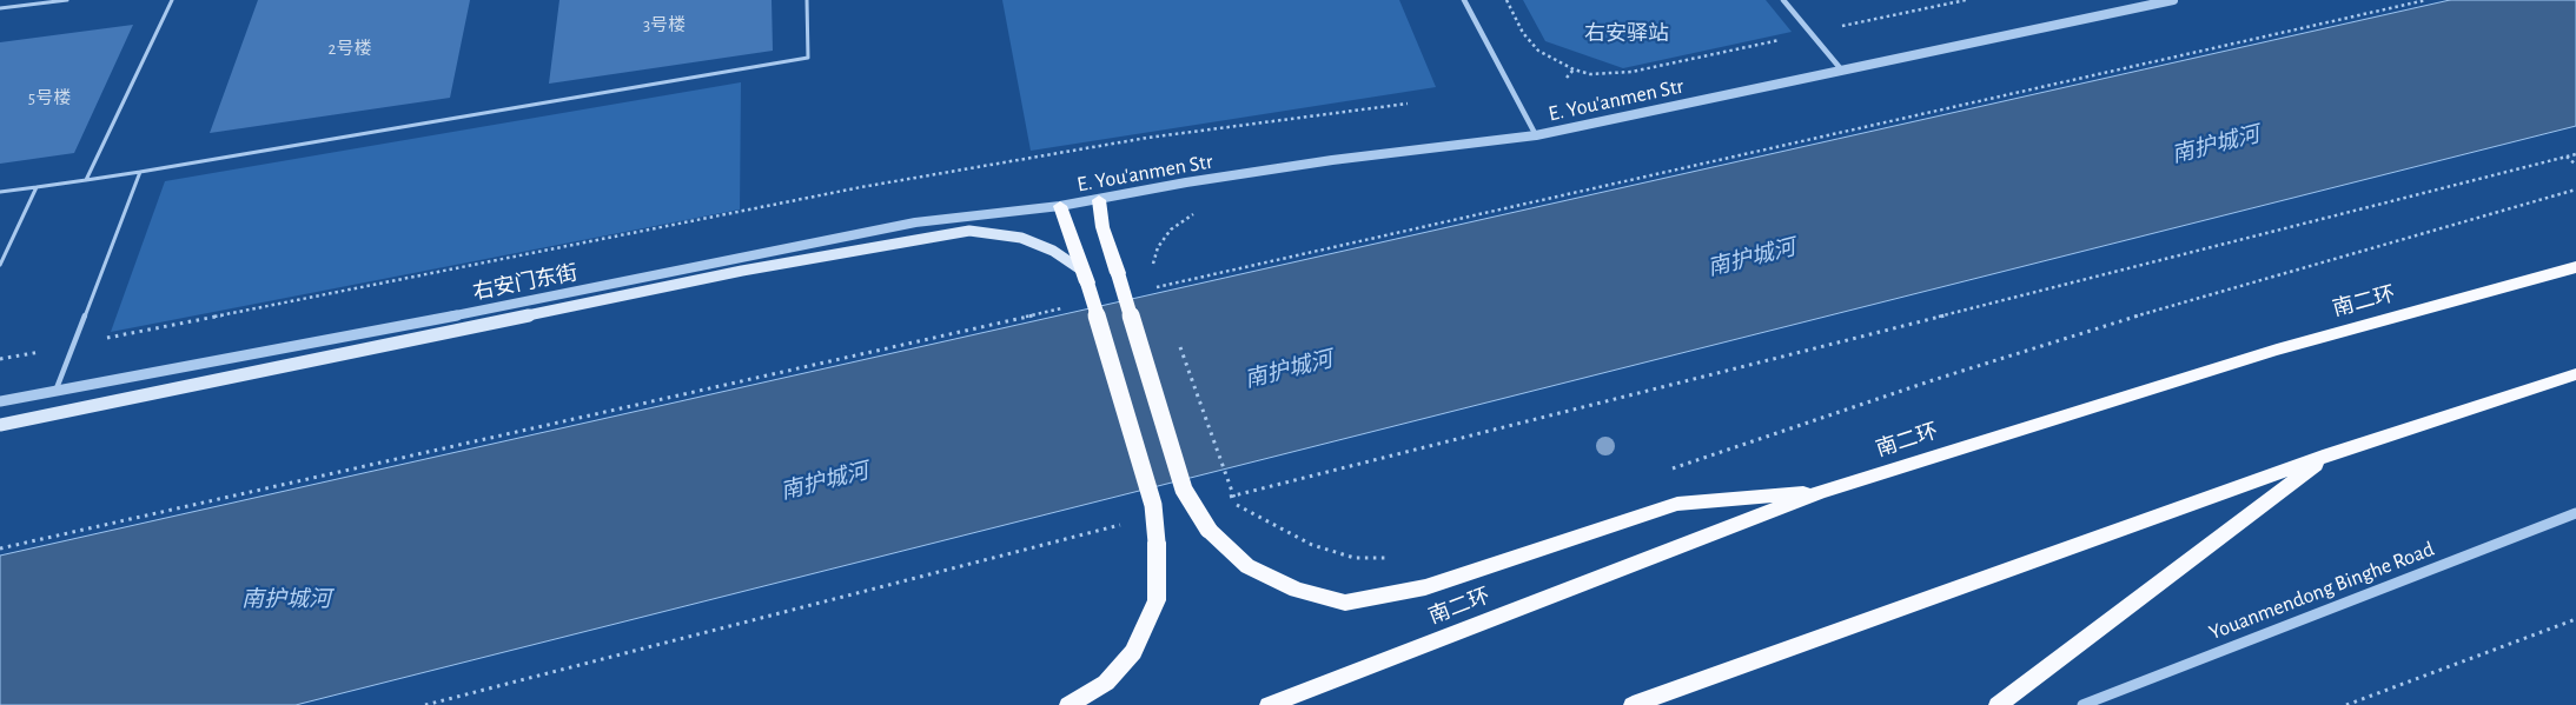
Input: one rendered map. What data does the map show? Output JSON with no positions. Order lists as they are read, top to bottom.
{
  "streets": {
    "highway": ["南二环"],
    "street": ["E. You'anmen Str", "右安门东街", "Youanmendong Binghe Road"]
  },
  "crossings": [
    ["E. You'anmen Str", "右安门东街"]
  ],
  "water": ["南护城河"],
  "parks": ["右安驿站"],
  "house_numbers": ["3号楼", "2号楼", "5号楼"]
}
